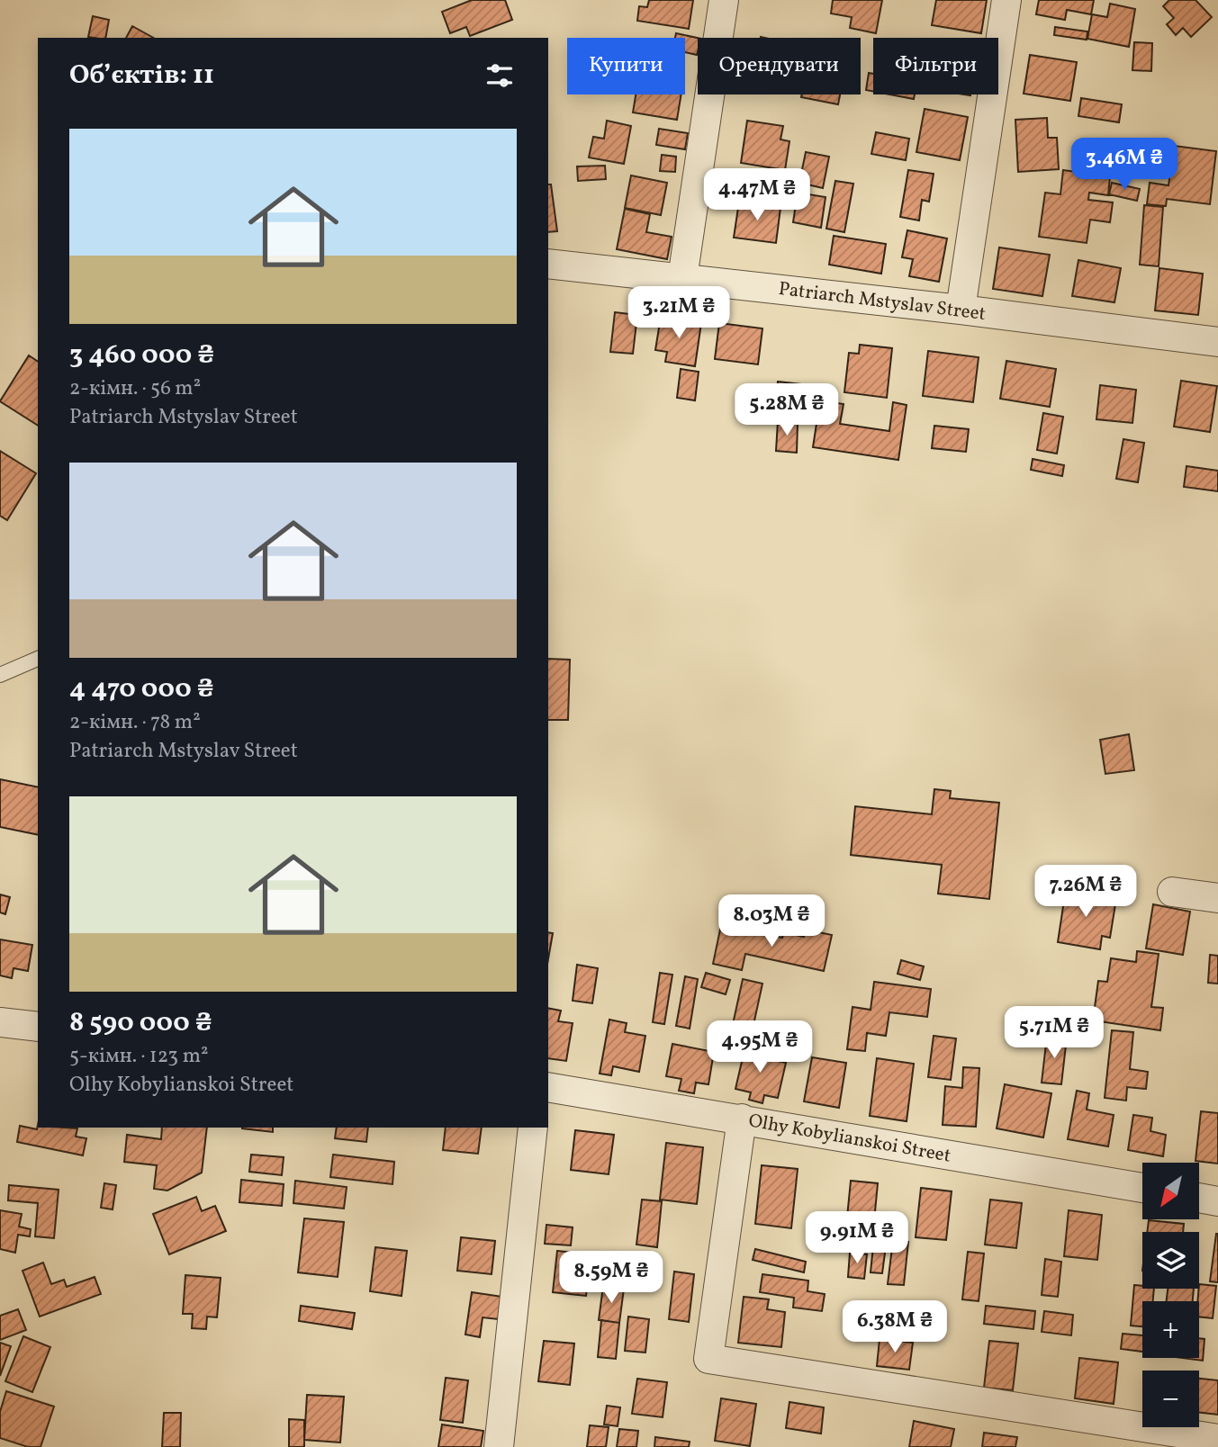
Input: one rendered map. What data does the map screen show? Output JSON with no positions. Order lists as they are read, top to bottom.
{
  "streets": {
    "street": ["Patriarch Mstyslav Street", "Olhy Kobylianskoi Street"]
  },
  "north": "bottom left",
  "page": {
    "chip": ["Купити", "Орендувати", "Фільтри"],
    "heading": "Об’єктів: 11",
    "list": [
      {
        "name": "3 460 000 ₴",
        "note": "2-кімн. · 56 m² · Patriarch Mstyslav Street"
      },
      {
        "name": "4 470 000 ₴",
        "note": "2-кімн. · 78 m² · Patriarch Mstyslav Street"
      },
      {
        "name": "8 590 000 ₴",
        "note": "5-кімн. · 123 m² · Olhy Kobylianskoi Street"
      }
    ],
    "price": [
      "3.46M ₴",
      "4.47M ₴",
      "3.21M ₴",
      "5.28M ₴",
      "7.26M ₴",
      "8.03M ₴",
      "5.71M ₴",
      "4.95M ₴",
      "9.91M ₴",
      "8.59M ₴",
      "6.38M ₴"
    ],
    "map_buttons": ["+", "−"]
  }
}
